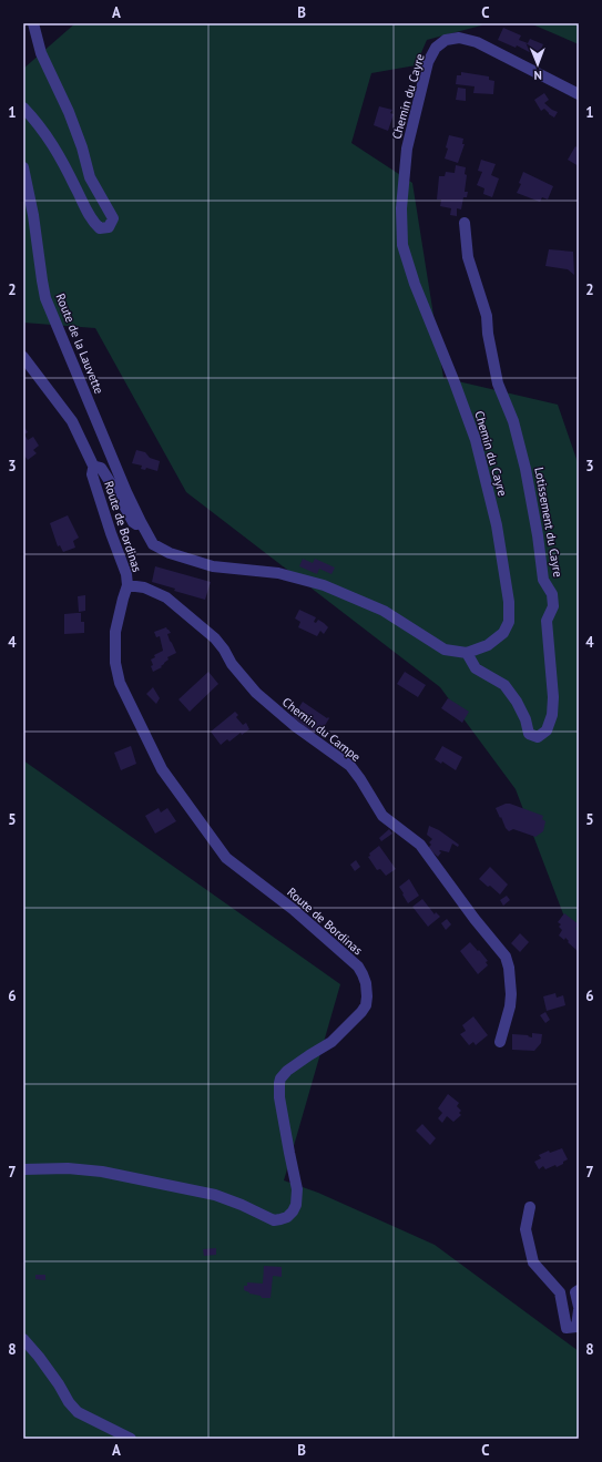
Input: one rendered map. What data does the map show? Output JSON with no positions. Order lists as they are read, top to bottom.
{
  "streets": {
    "street": [
      "Chemin du Cayre",
      "Route de la Lauvette",
      "Lotissement du Cayre",
      "Route de Bordinas",
      "Chemin du Campe"
    ]
  },
  "crossings": [
    ["Chemin du Cayre", "Route de la Lauvette"],
    ["Chemin du Cayre", "Lotissement du Cayre"],
    ["Chemin du Cayre", "Route de Bordinas"],
    ["Route de la Lauvette", "Route de Bordinas"],
    ["Route de Bordinas", "Chemin du Campe"]
  ],
  "north": "bottom",
  "grid": {
    "columns": ["A", "B", "C"],
    "rows": [
      "1",
      "2",
      "3",
      "4",
      "5",
      "6",
      "7",
      "8"
    ]
  }
}
